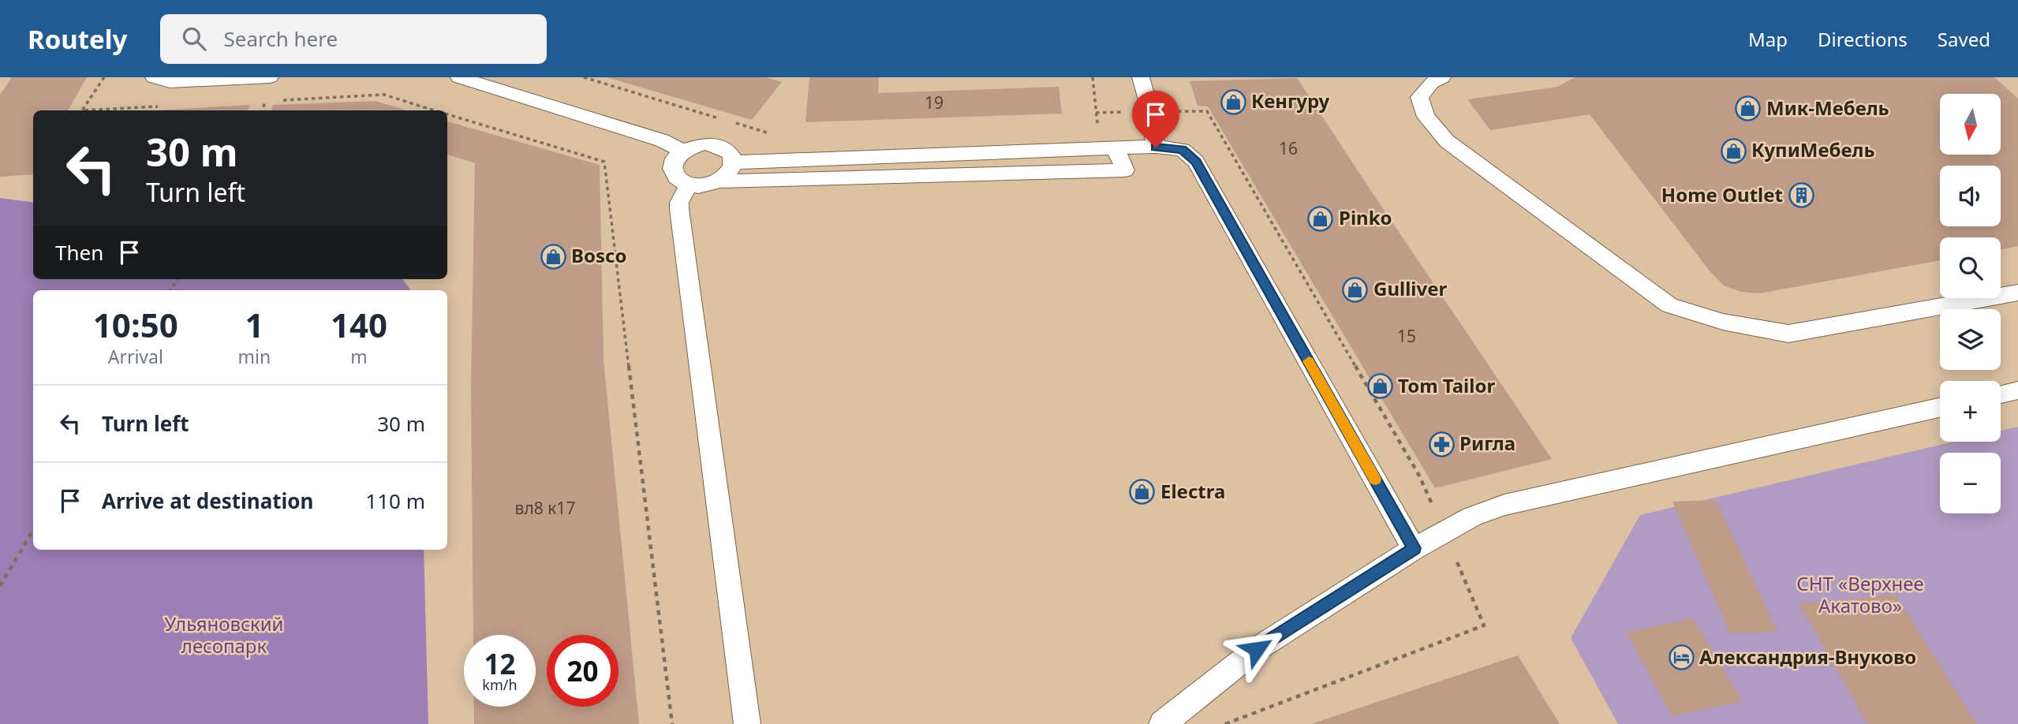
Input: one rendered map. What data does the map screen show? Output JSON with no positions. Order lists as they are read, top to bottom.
{
  "parks": ["СНТ «Верхнее Акатово»", "Ульяновский лесопарк"],
  "places": {
    "shop": [
      "Кенгуру",
      "Мик-Мебель",
      "КупиМебель",
      "Pinko",
      "Bosco",
      "Gulliver",
      "Tom Tailor",
      "Electra"
    ],
    "building": ["Home Outlet"],
    "pharmacy": ["Ригла"],
    "hotel": ["Александрия-Внуково"]
  },
  "house_numbers": [
    "19",
    "16",
    "15",
    "вл8 к17"
  ],
  "north": "bottom",
  "page": {
    "header": "Routely",
    "search": "Search here",
    "nav": ["Map", "Directions", "Saved"],
    "map_buttons": ["+", "−"],
    "turn": ["30 m", "Turn left"],
    "then": "Then",
    "eta": [
      "10:50",
      "Arrival",
      "1",
      "min",
      "140",
      "m"
    ],
    "list": [
      {
        "name": "Turn left",
        "value": "30 m"
      },
      {
        "name": "Arrive at destination",
        "value": "110 m"
      }
    ],
    "speed": "12 km/h",
    "limit": "20"
  }
}
